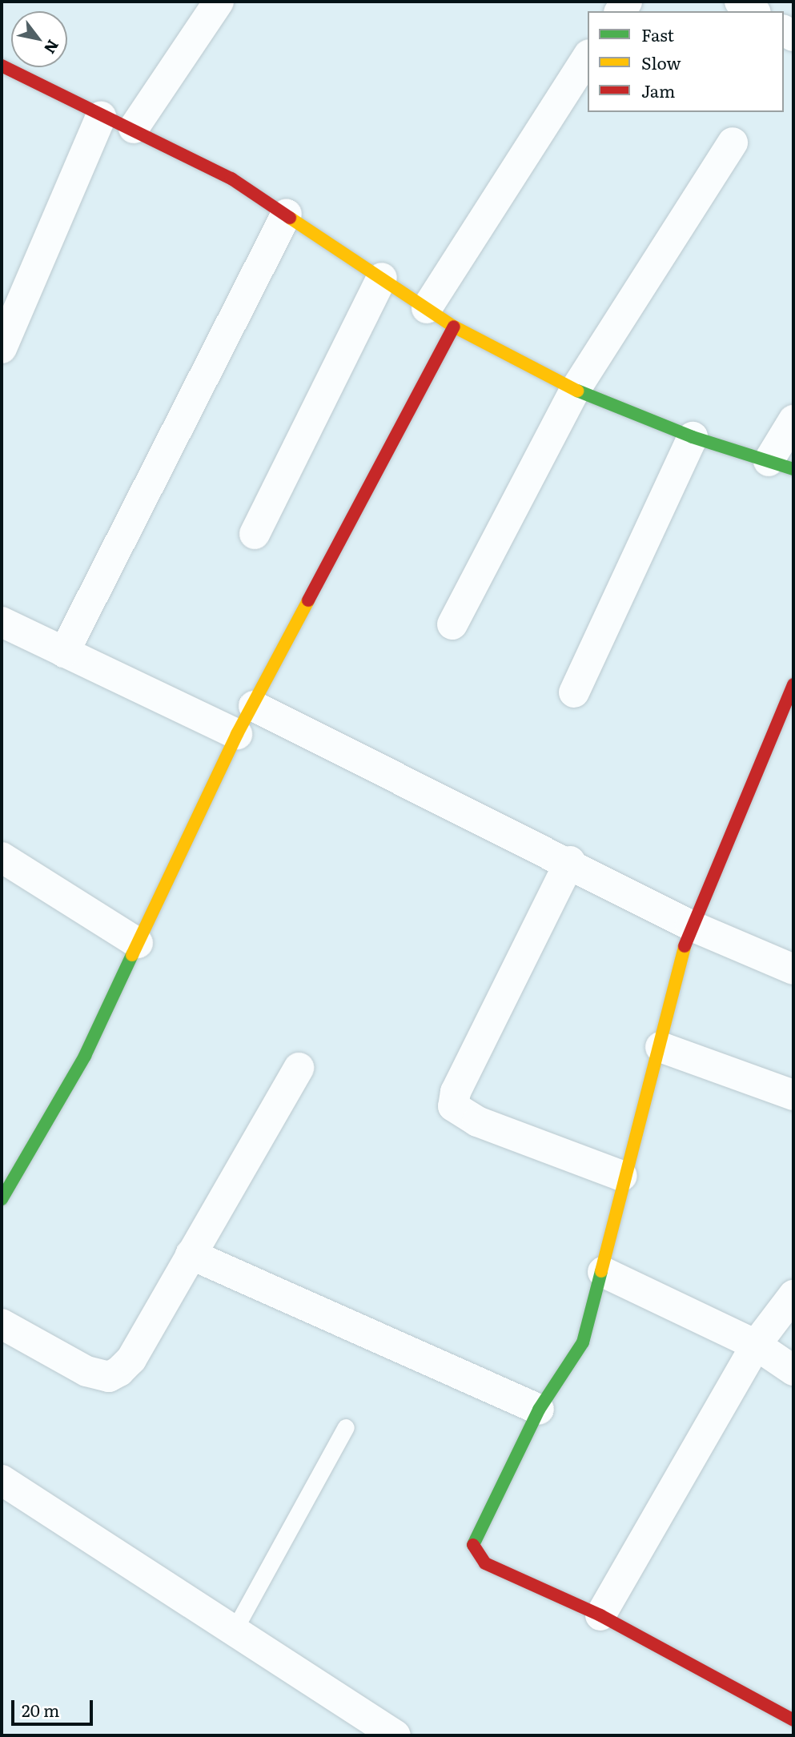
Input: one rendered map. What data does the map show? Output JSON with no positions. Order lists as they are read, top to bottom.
{
  "legend": ["Fast", "Slow", "Jam"],
  "scale_bar": "20 m",
  "north": "bottom right"
}
